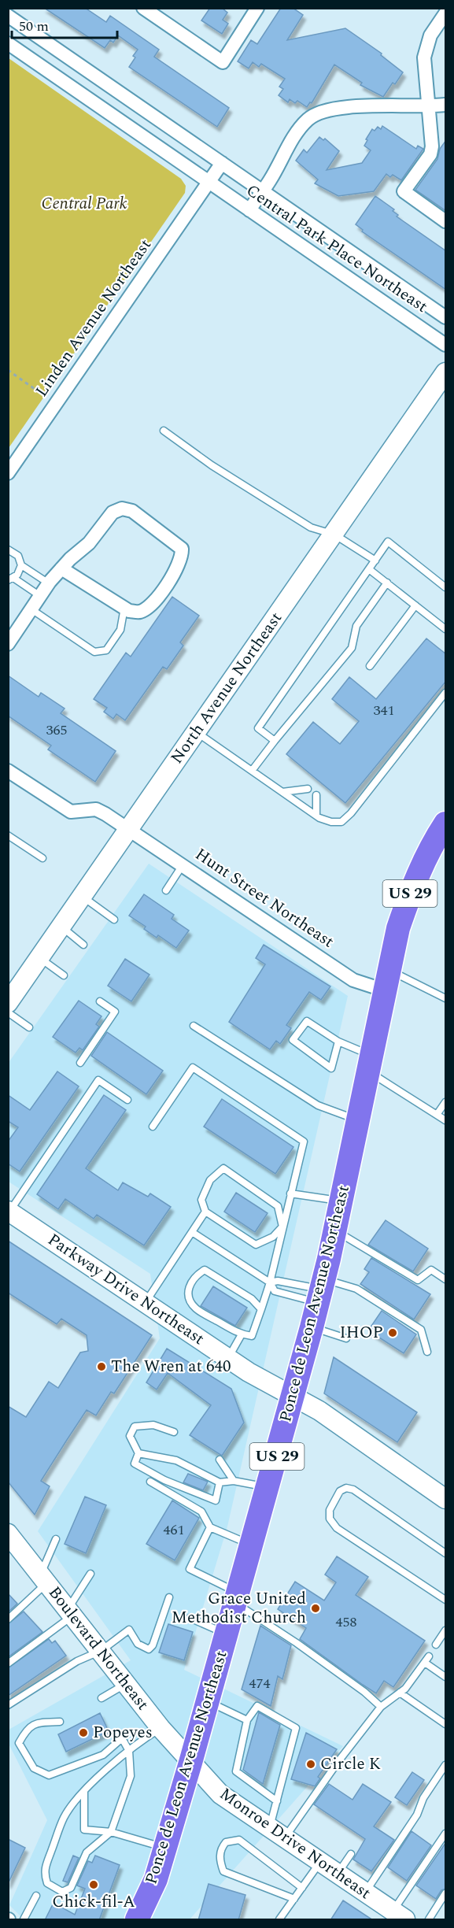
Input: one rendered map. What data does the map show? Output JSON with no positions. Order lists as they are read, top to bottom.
{
  "streets": {
    "highway": ["US 29", "Ponce de Leon Avenue Northeast"],
    "main road": [
      "North Avenue Northeast",
      "Parkway Drive Northeast",
      "Boulevard Northeast",
      "Monroe Drive Northeast"
    ],
    "street": ["Central Park Place Northeast", "Linden Avenue Northeast", "Hunt Street Northeast"]
  },
  "crossings": [
    ["Central Park Place Northeast", "Linden Avenue Northeast"],
    ["North Avenue Northeast", "Hunt Street Northeast"],
    ["Hunt Street Northeast", "Ponce de Leon Avenue Northeast"],
    ["Parkway Drive Northeast", "Ponce de Leon Avenue Northeast"],
    ["Ponce de Leon Avenue Northeast", "Boulevard Northeast"],
    ["Ponce de Leon Avenue Northeast", "Monroe Drive Northeast"],
    ["Boulevard Northeast", "Monroe Drive Northeast"]
  ],
  "parks": ["Central Park"],
  "places": [
    "IHOP",
    "The Wren at 640",
    "Grace United Methodist Church",
    "Popeyes",
    "Circle K",
    "Chick-fil-A"
  ],
  "house_numbers": [
    "341",
    "365",
    "461",
    "458",
    "474"
  ],
  "scale_bar": "50 m"
}
